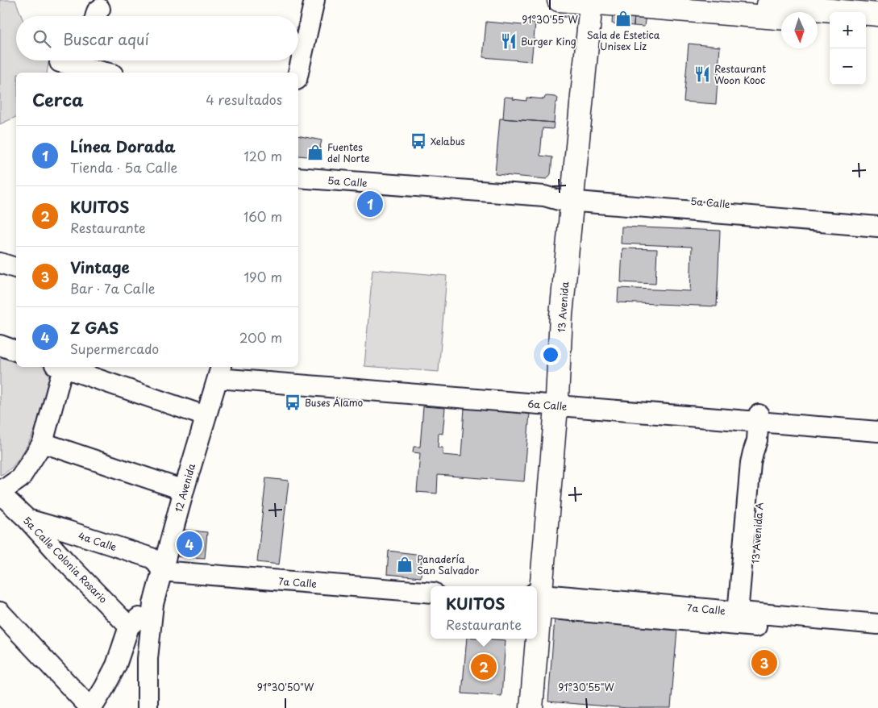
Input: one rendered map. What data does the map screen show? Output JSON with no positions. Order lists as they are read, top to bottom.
{
  "streets": {
    "main road": ["13 Avenida"],
    "street": [
      "5a Calle",
      "6a Calle",
      "12 Avenida",
      "13 Avenida A",
      "4a Calle",
      "5a Calle Colonia Rosario",
      "7a Calle"
    ]
  },
  "crossings": [
    ["5a Calle", "13 Avenida"],
    ["13 Avenida", "6a Calle"],
    ["6a Calle", "12 Avenida"],
    ["6a Calle", "13 Avenida A"],
    ["12 Avenida", "4a Calle"],
    ["12 Avenida", "7a Calle"],
    ["13 Avenida A", "7a Calle"],
    ["4a Calle", "5a Calle Colonia Rosario"],
    ["4a Calle", "7a Calle"]
  ],
  "places": {
    "shop": ["Sala de Estetica Unisex Liz", "Fuentes del Norte", "Panadería San Salvador"],
    "restaurant": ["Burger King", "Restaurant Woon Kooc"],
    "bus stop": ["Xelabus", "Buses Álamo"]
  },
  "north": "bottom",
  "page": {
    "map_buttons": ["+", "−"],
    "search": "Buscar aquí",
    "heading": ["Cerca", "4 resultados"],
    "list": [
      {
        "mark": "1",
        "name": "Línea Dorada",
        "note": "Tienda · 5a Calle",
        "value": "120 m"
      },
      {
        "mark": "2",
        "name": "KUITOS",
        "note": "Restaurante",
        "value": "160 m"
      },
      {
        "mark": "3",
        "name": "Vintage",
        "note": "Bar · 7a Calle",
        "value": "190 m"
      },
      {
        "mark": "4",
        "name": "Z GAS",
        "note": "Supermercado",
        "value": "200 m"
      }
    ],
    "pins": [
      "1",
      "4",
      "3",
      "2"
    ],
    "popup": ["KUITOS", "Restaurante"]
  },
  "coordinates": ["91°30'55\"W", "91°30'50\"W"]
}
